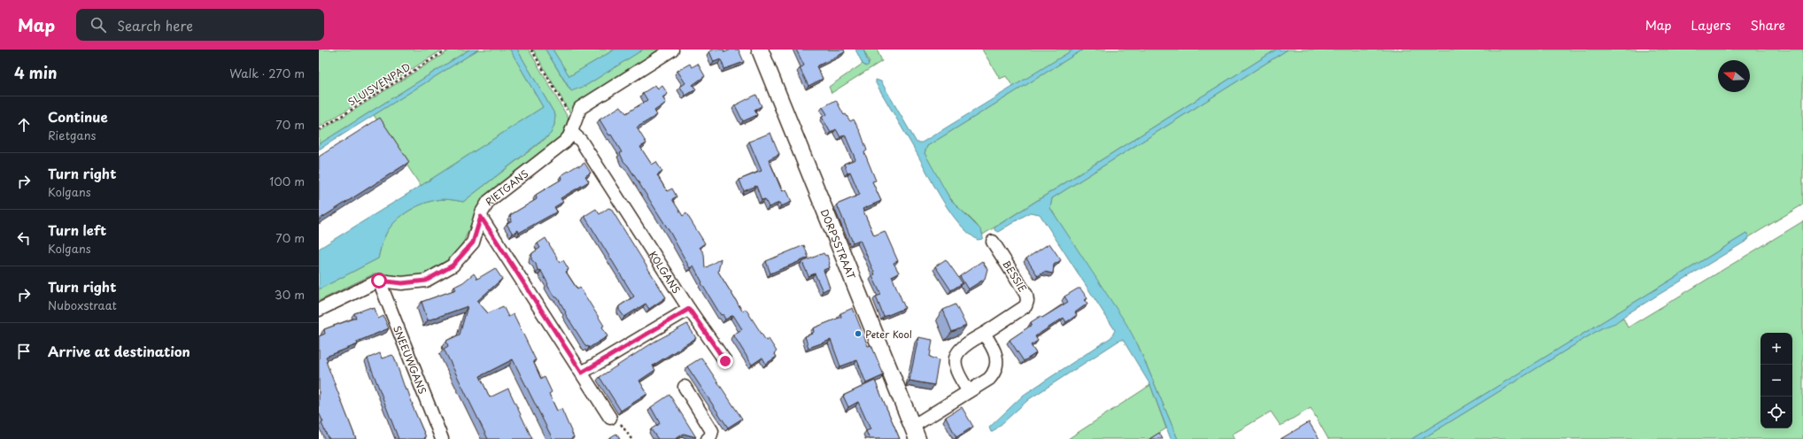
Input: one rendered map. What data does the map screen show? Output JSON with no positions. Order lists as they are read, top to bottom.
{
  "streets": {
    "street": [
      "RIETGANS",
      "DORPSSTRAAT",
      "KOLGANS",
      "BESSIE",
      "SNEEUWGANS"
    ],
    "path": ["SLUISVENPAD"]
  },
  "crossings": [
    ["RIETGANS", "KOLGANS"],
    ["RIETGANS", "SNEEUWGANS"]
  ],
  "places": ["Peter Kool"],
  "north": "left",
  "page": {
    "header": "Map",
    "search": "Search here",
    "nav": ["Map", "Layers", "Share"],
    "heading": ["4 min", "Walk · 270 m"],
    "list": [
      ["Continue", "Rietgans", "70 m"],
      ["Turn right", "Kolgans", "100 m"],
      ["Turn left", "Kolgans", "70 m"],
      ["Turn right", "Nuboxstraat", "30 m"],
      "Arrive at destination"
    ],
    "map_buttons": ["+", "−"]
  }
}
